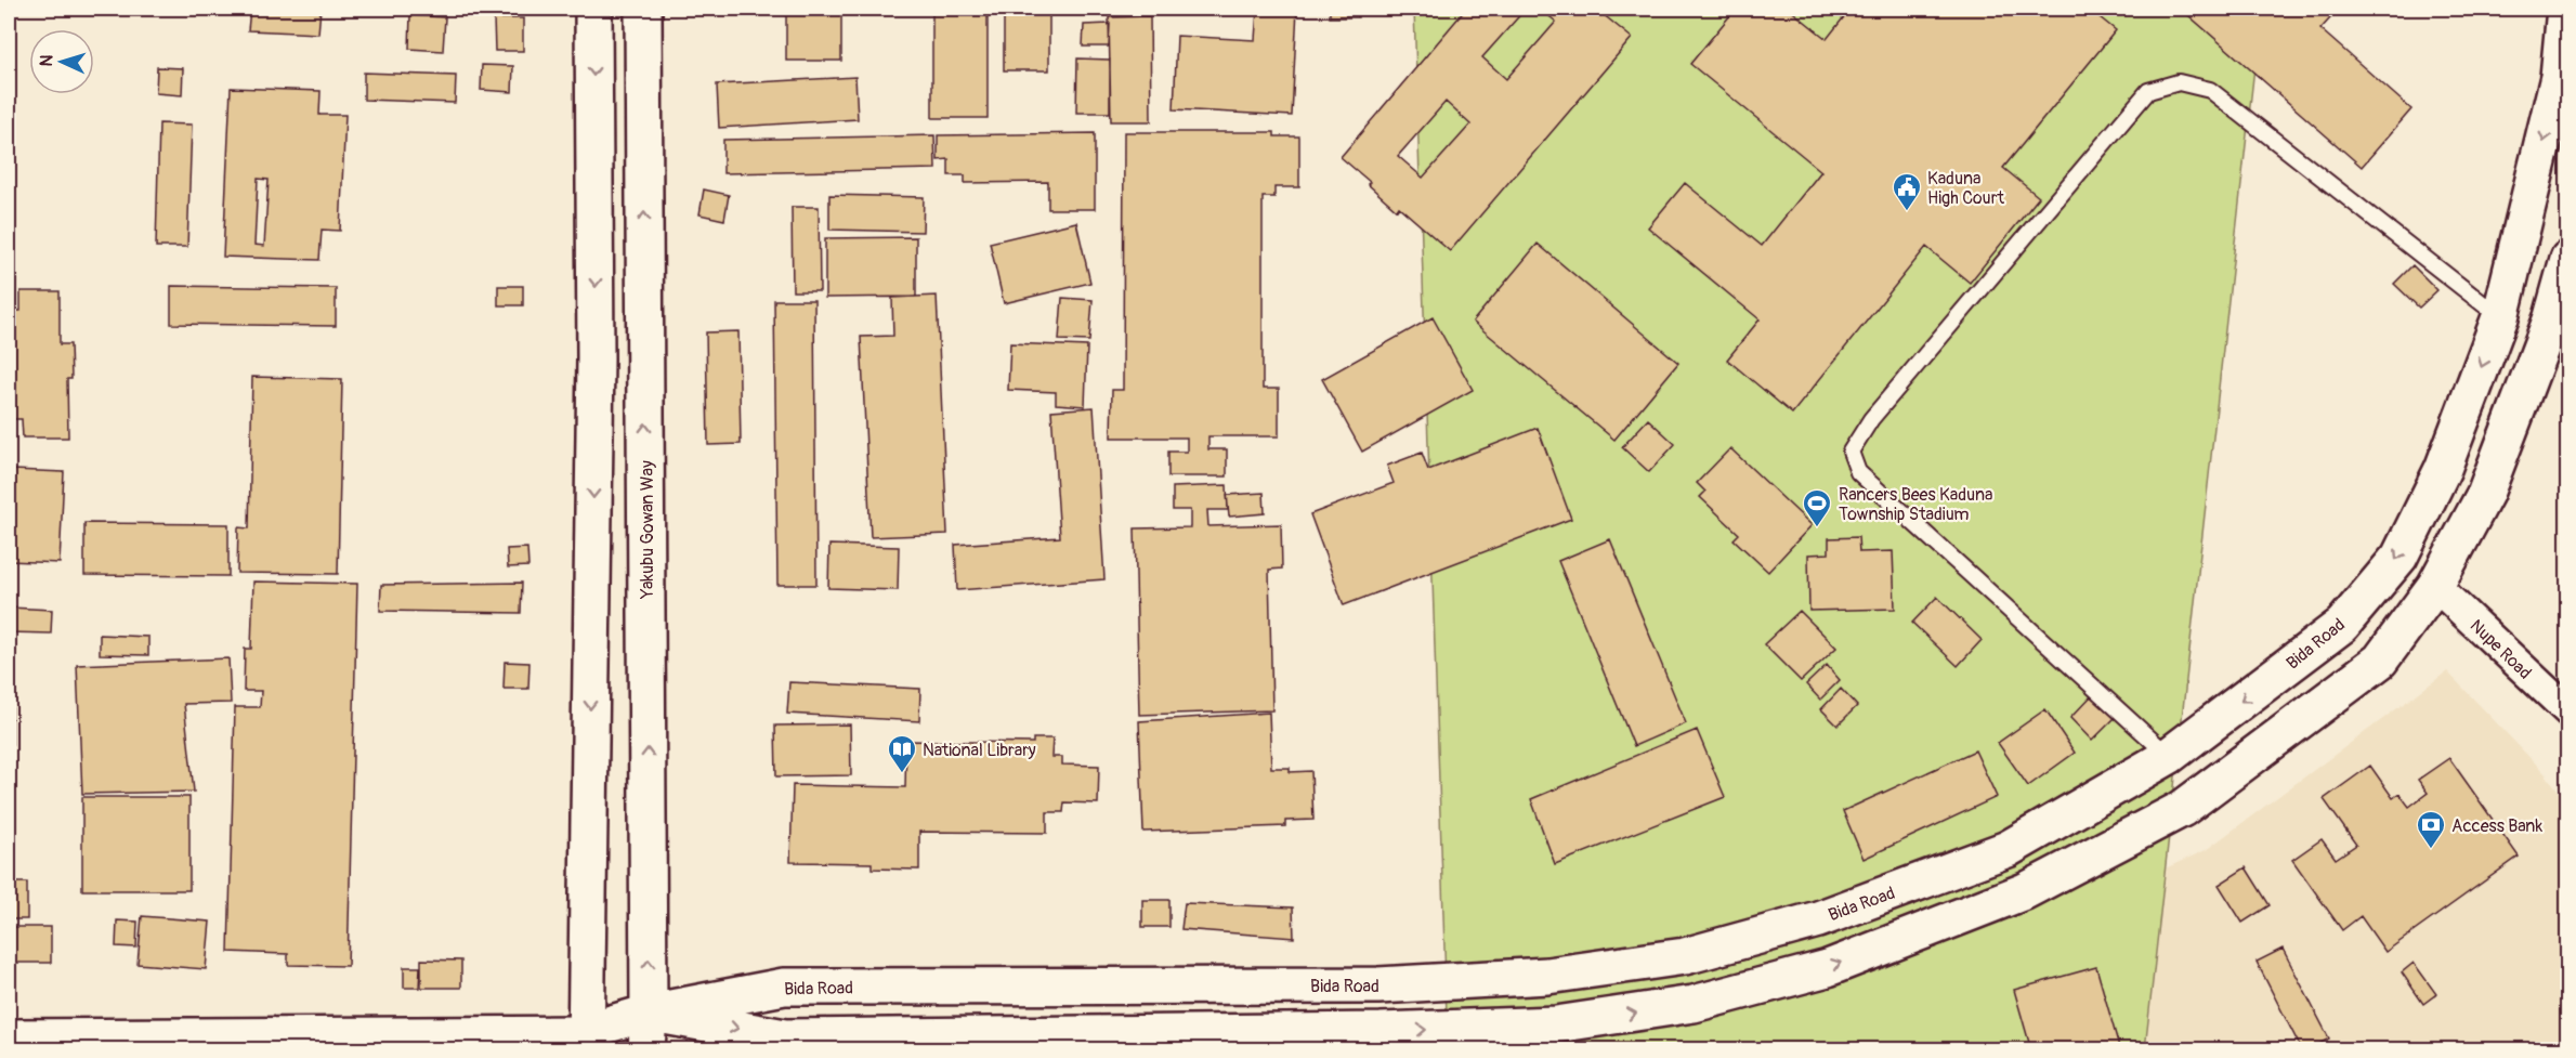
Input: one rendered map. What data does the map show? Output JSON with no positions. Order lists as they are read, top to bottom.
{
  "streets": {
    "street": ["Yakubu Gowan Way", "Bida Road", "Nupe Road"]
  },
  "crossings": [
    ["Yakubu Gowan Way", "Bida Road"],
    ["Bida Road", "Nupe Road"]
  ],
  "places": {
    "public building": ["Kaduna High Court"],
    "sports": ["Rancers Bees Kaduna Township Stadium"],
    "library": ["National Library"],
    "bank": ["Access Bank"]
  },
  "north": "left"
}
